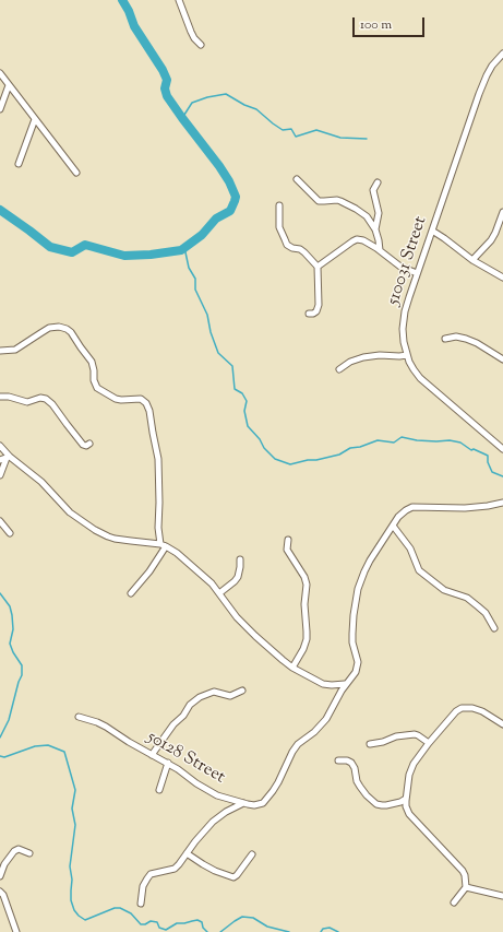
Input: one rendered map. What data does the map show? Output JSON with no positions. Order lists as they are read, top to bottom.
{
  "streets": {
    "street": ["510031 Street", "50128 Street"]
  },
  "scale_bar": "100 m"
}
